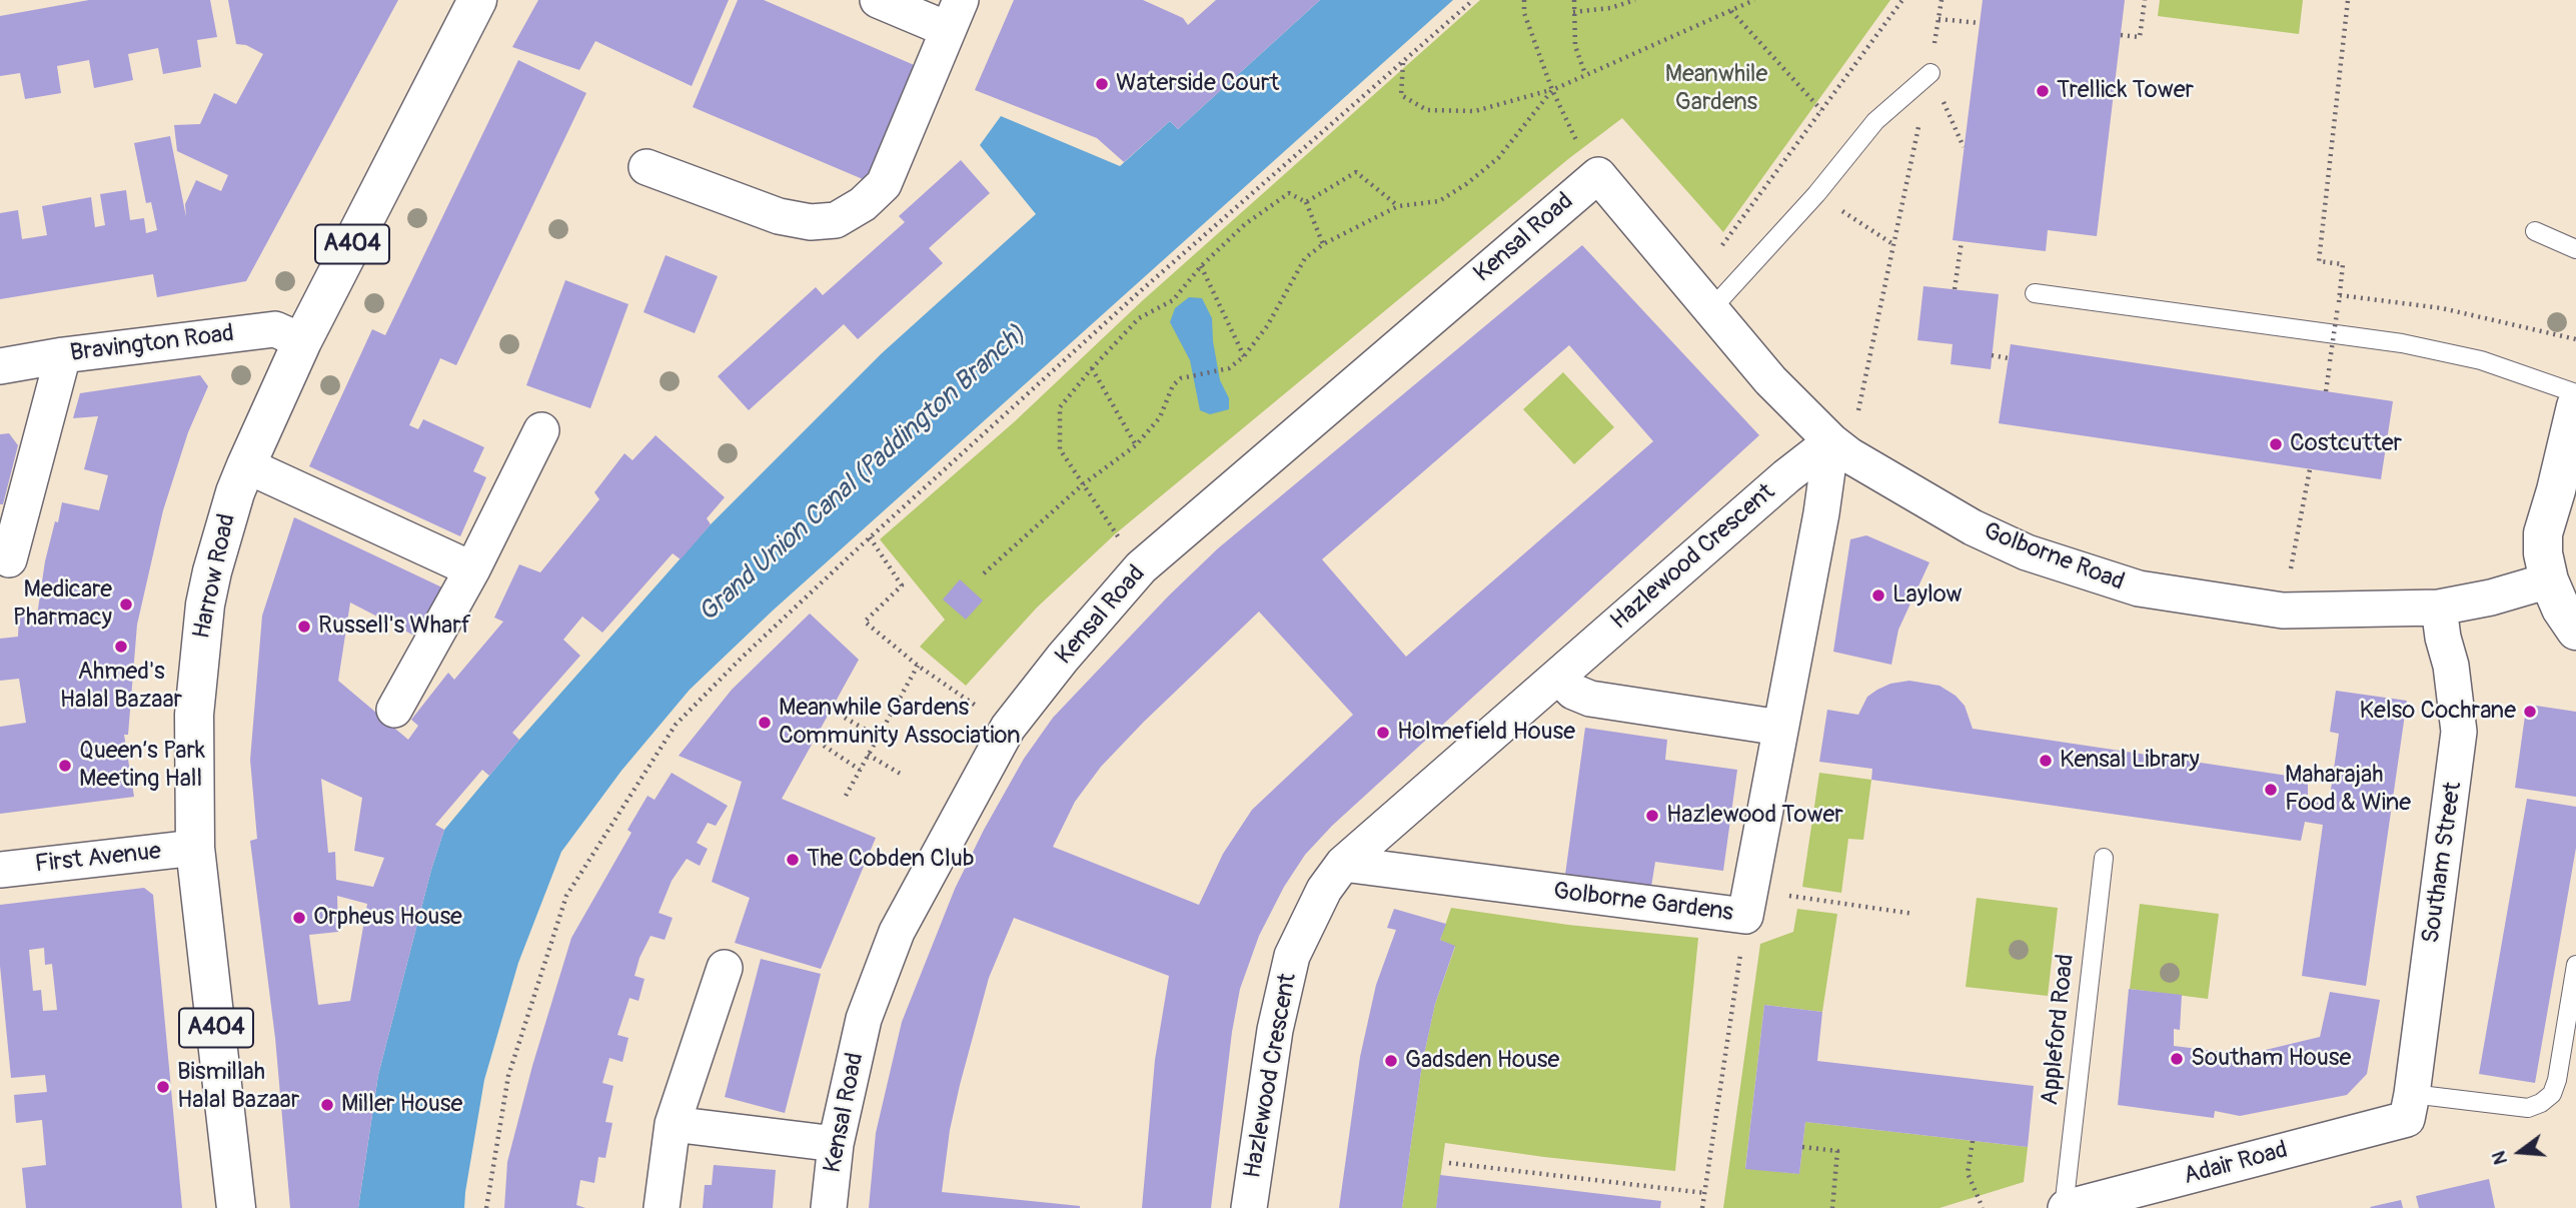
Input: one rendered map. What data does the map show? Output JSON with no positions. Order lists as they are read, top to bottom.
{
  "streets": {
    "main road": ["A404", "Harrow Road"],
    "street": [
      "Kensal Road",
      "Bravington Road",
      "Hazlewood Crescent",
      "Golborne Road",
      "First Avenue",
      "Southam Street",
      "Golborne Gardens",
      "Adair Road"
    ],
    "lane": ["Appleford Road"]
  },
  "crossings": [
    ["Kensal Road", "Golborne Road"],
    ["Bravington Road", "Harrow Road"],
    ["Hazlewood Crescent", "Golborne Road"],
    ["Hazlewood Crescent", "Golborne Gardens"],
    ["Golborne Road", "Southam Street"],
    ["Golborne Road", "Golborne Gardens"],
    ["Harrow Road", "First Avenue"],
    ["Southam Street", "Adair Road"],
    ["Appleford Road", "Adair Road"]
  ],
  "water": ["Grand Union Canal (Paddington Branch)"],
  "parks": ["Meanwhile Gardens"],
  "places": [
    "Waterside Court",
    "Trellick Tower",
    "Costcutter",
    "Laylow",
    "Medicare Pharmacy",
    "Russell's Wharf",
    "Ahmed's Halal Bazaar",
    "Kelso Cochrane",
    "Meanwhile Gardens Community Association",
    "Holmefield House",
    "Kensal Library",
    "Queen’s Park Meeting Hall",
    "Maharajah Food & Wine",
    "Hazlewood Tower",
    "The Cobden Club",
    "Orpheus House",
    "Southam House",
    "Gadsden House",
    "Bismillah Halal Bazaar",
    "Miller House"
  ],
  "north": "left"
}
